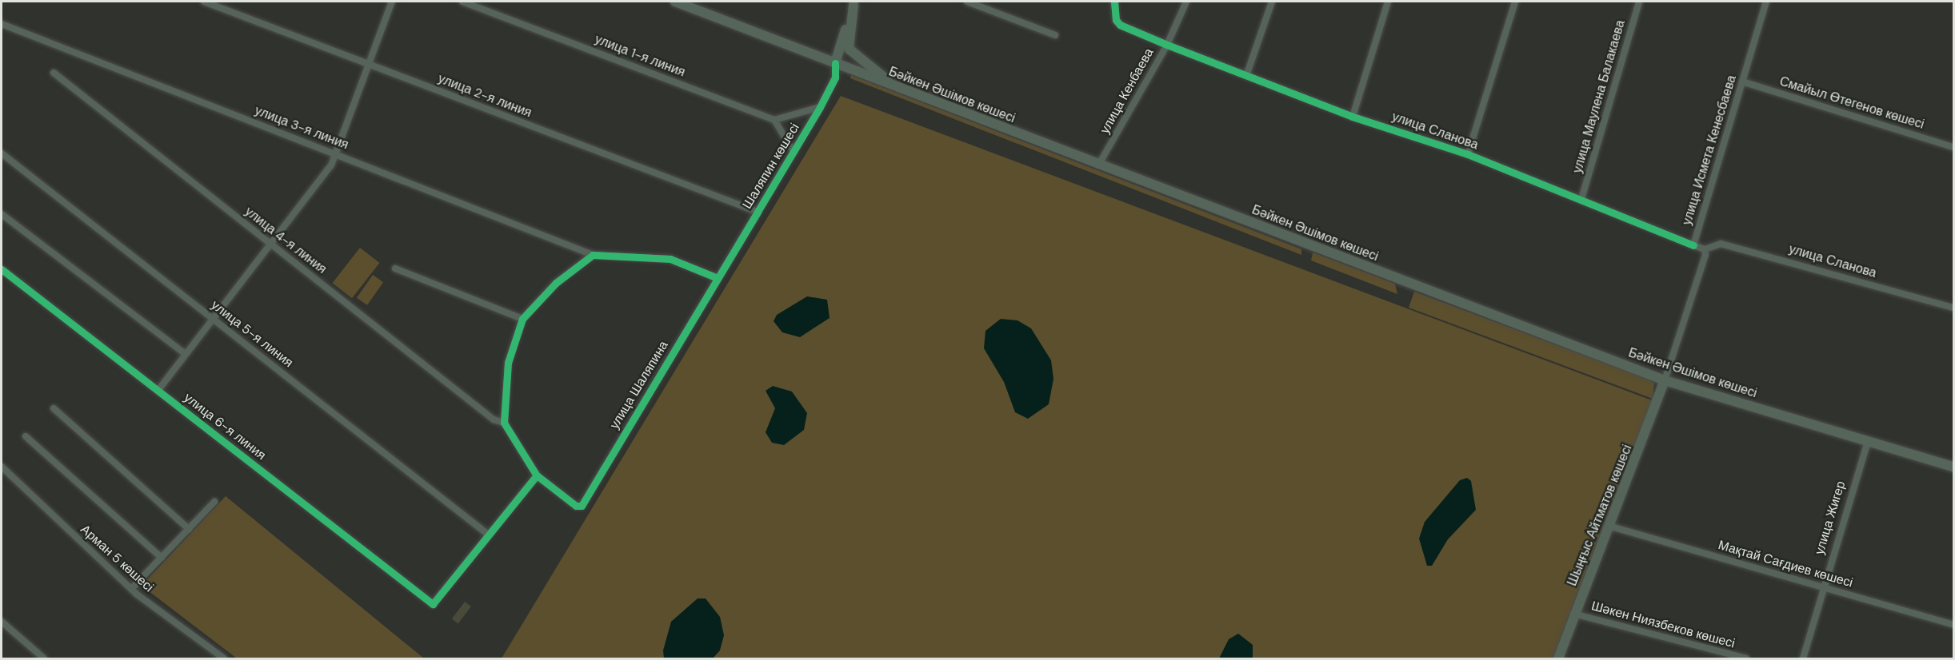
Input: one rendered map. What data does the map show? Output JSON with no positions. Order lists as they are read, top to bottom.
{
  "streets": {
    "main road": ["Бәйкен Әшімов көшесі", "Шаляпин көшесі", "Шыңғыс Айтматов көшесі"],
    "street": [
      "улица 1-я линия",
      "улица Кенбаева",
      "улица 2-я линия",
      "улица Маулена Балакаева",
      "Смайыл Өтегенов көшесі",
      "улица 3-я линия",
      "улица Сланова",
      "улица Исмета Кенесбаева",
      "улица 4-я линия",
      "улица 5-я линия",
      "улица Шаляпина",
      "улица 6-я линия",
      "улица Жигер",
      "Арман 5 көшесі",
      "Мақтай Сағдиев көшесі",
      "Шәкен Ниязбеков көшесі"
    ]
  },
  "crossings": [
    ["улица Кенбаева", "Бәйкен Әшімов көшесі"],
    ["улица Кенбаева", "улица Сланова"],
    ["Бәйкен Әшімов көшесі", "Шаляпин көшесі"],
    ["Бәйкен Әшімов көшесі", "Шыңғыс Айтматов көшесі"],
    ["Бәйкен Әшімов көшесі", "улица Жигер"],
    ["улица 2-я линия", "Шаляпин көшесі"],
    ["улица Маулена Балакаева", "улица Сланова"],
    ["Смайыл Өтегенов көшесі", "улица Исмета Кенесбаева"],
    ["улица 3-я линия", "Шаляпин көшесі"],
    ["улица 3-я линия", "улица Шаляпина"],
    ["улица Сланова", "улица Исмета Кенесбаева"],
    ["Шаляпин көшесі", "улица Шаляпина"],
    ["улица 5-я линия", "улица 6-я линия"],
    ["Шыңғыс Айтматов көшесі", "Мақтай Сағдиев көшесі"],
    ["Шыңғыс Айтматов көшесі", "Шәкен Ниязбеков көшесі"],
    ["улица Жигер", "Мақтай Сағдиев көшесі"]
  ]
}
